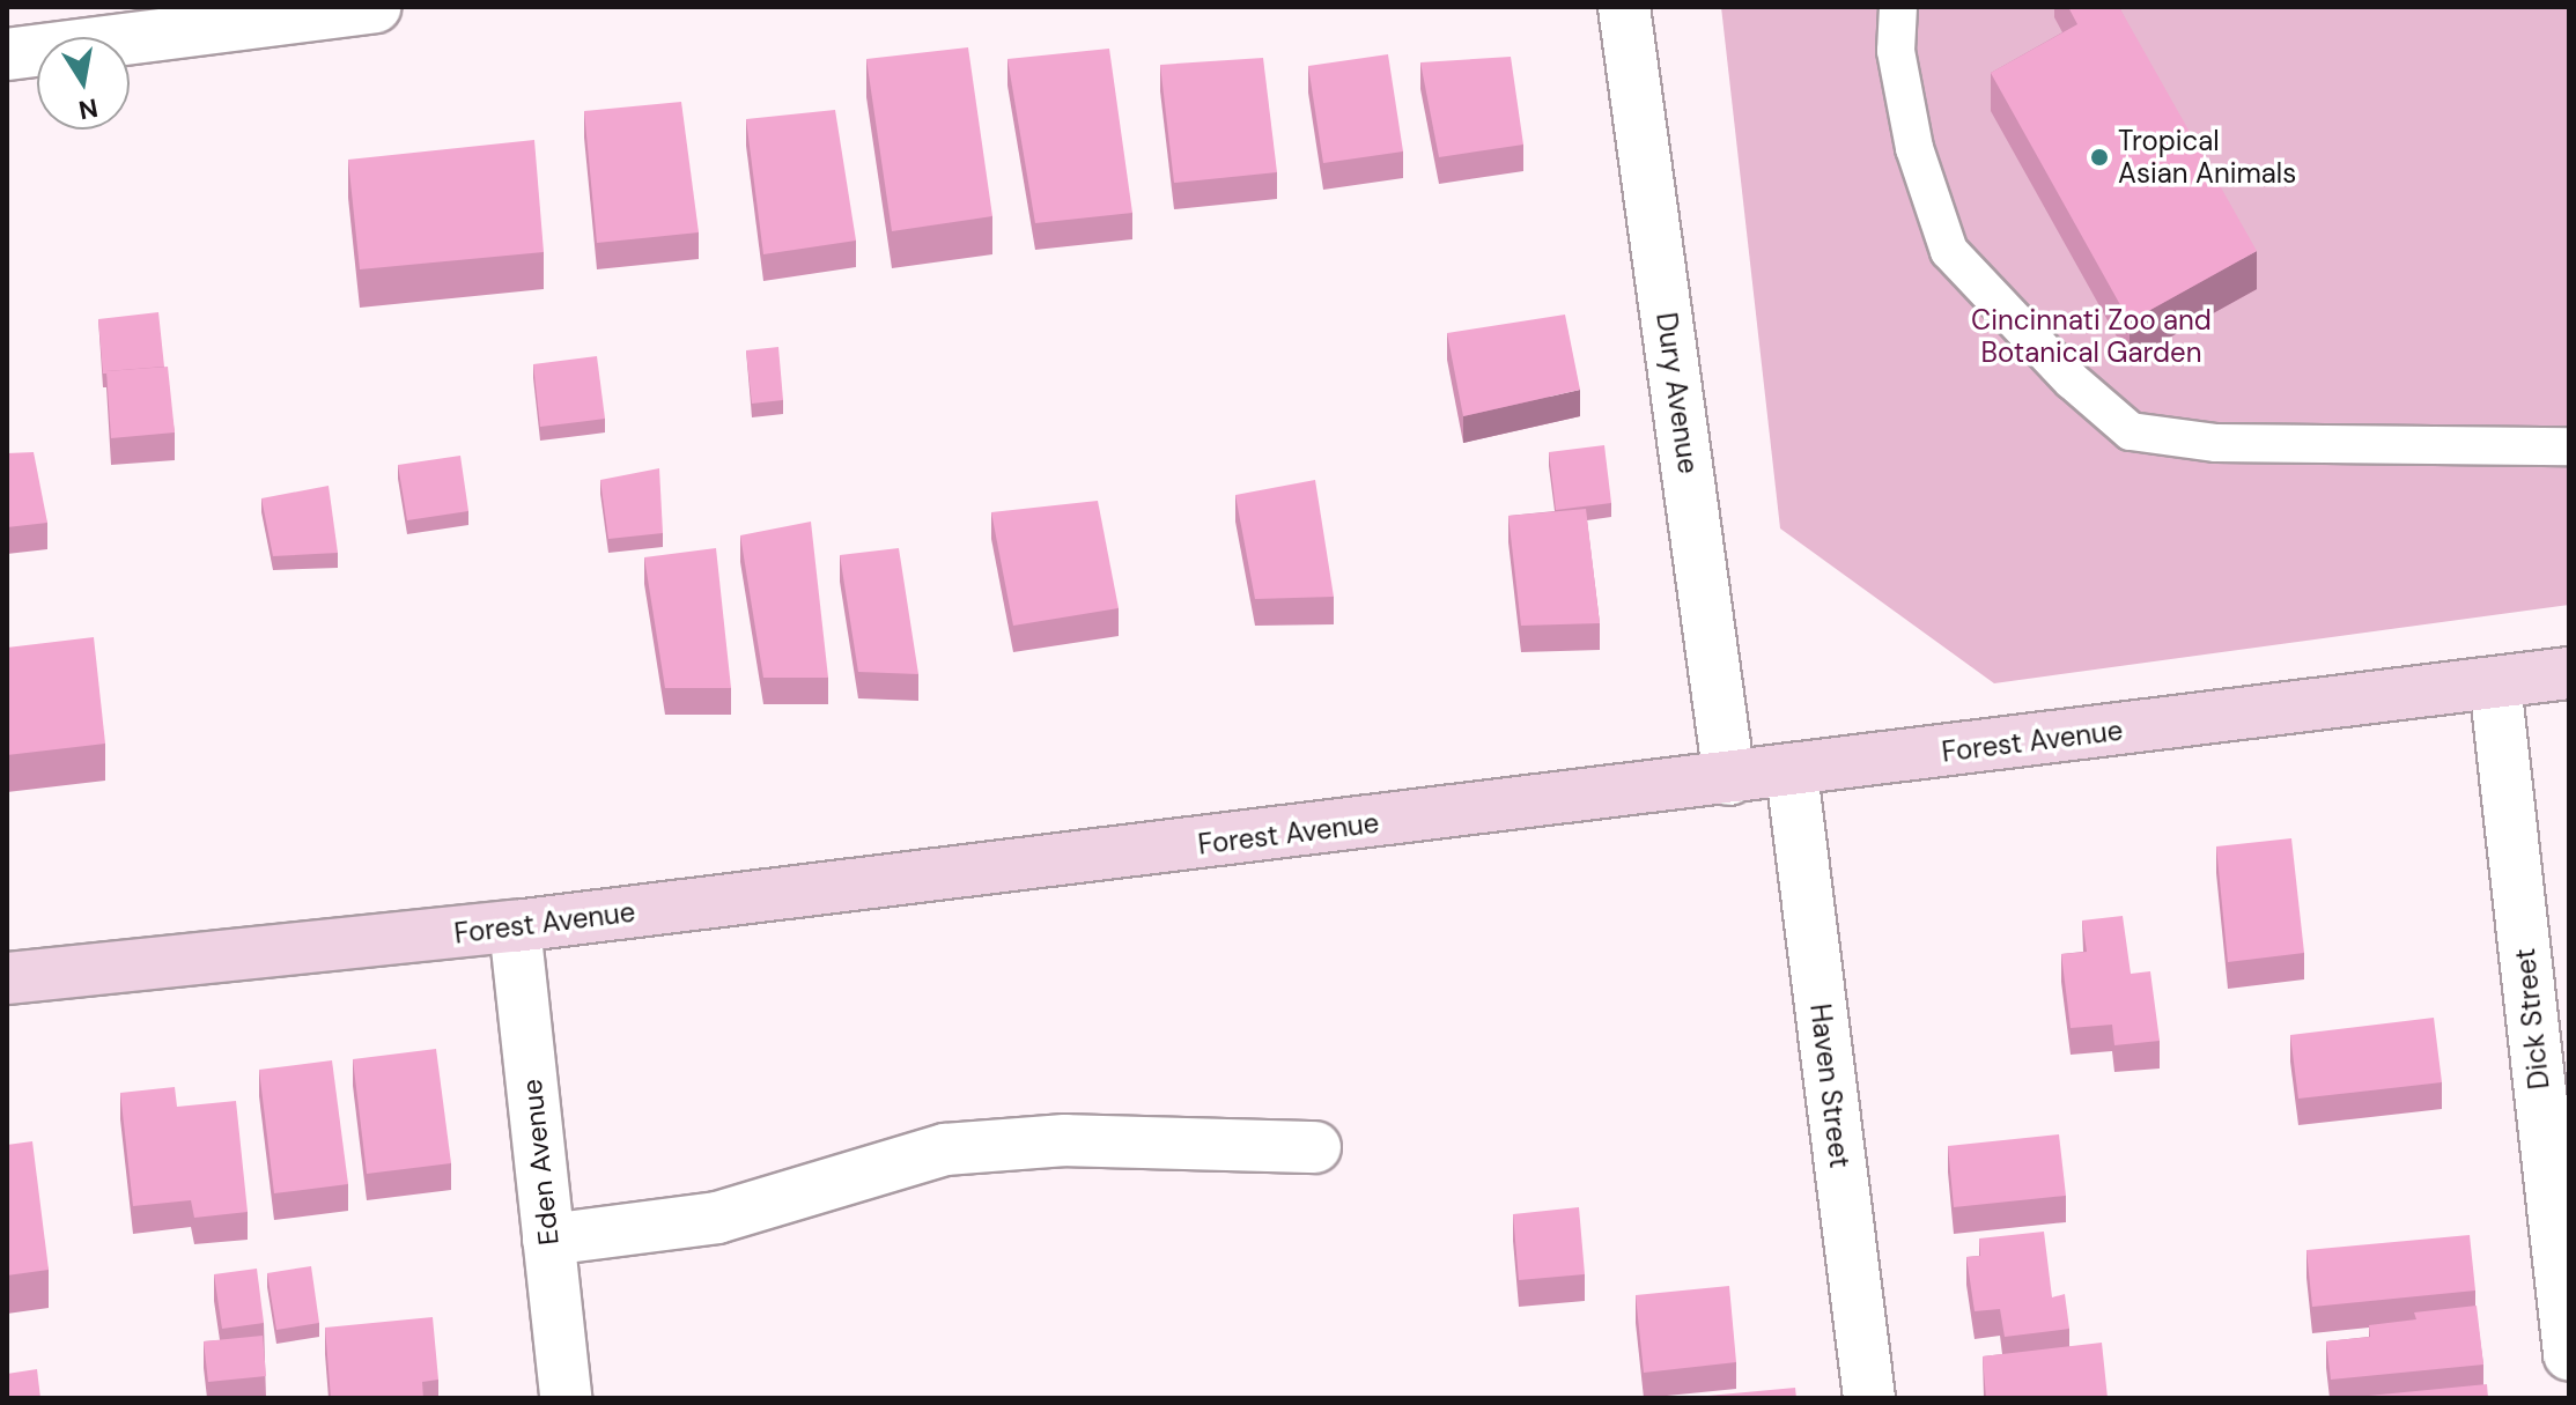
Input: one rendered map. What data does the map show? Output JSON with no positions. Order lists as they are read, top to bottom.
{
  "streets": {
    "street": [
      "Dury Avenue",
      "Forest Avenue",
      "Dick Street",
      "Haven Street",
      "Eden Avenue"
    ]
  },
  "crossings": [
    ["Dury Avenue", "Forest Avenue"],
    ["Forest Avenue", "Dick Street"],
    ["Forest Avenue", "Haven Street"],
    ["Forest Avenue", "Eden Avenue"]
  ],
  "parks": ["Cincinnati Zoo and Botanical Garden"],
  "places": ["Tropical Asian Animals"],
  "north": "bottom"
}
